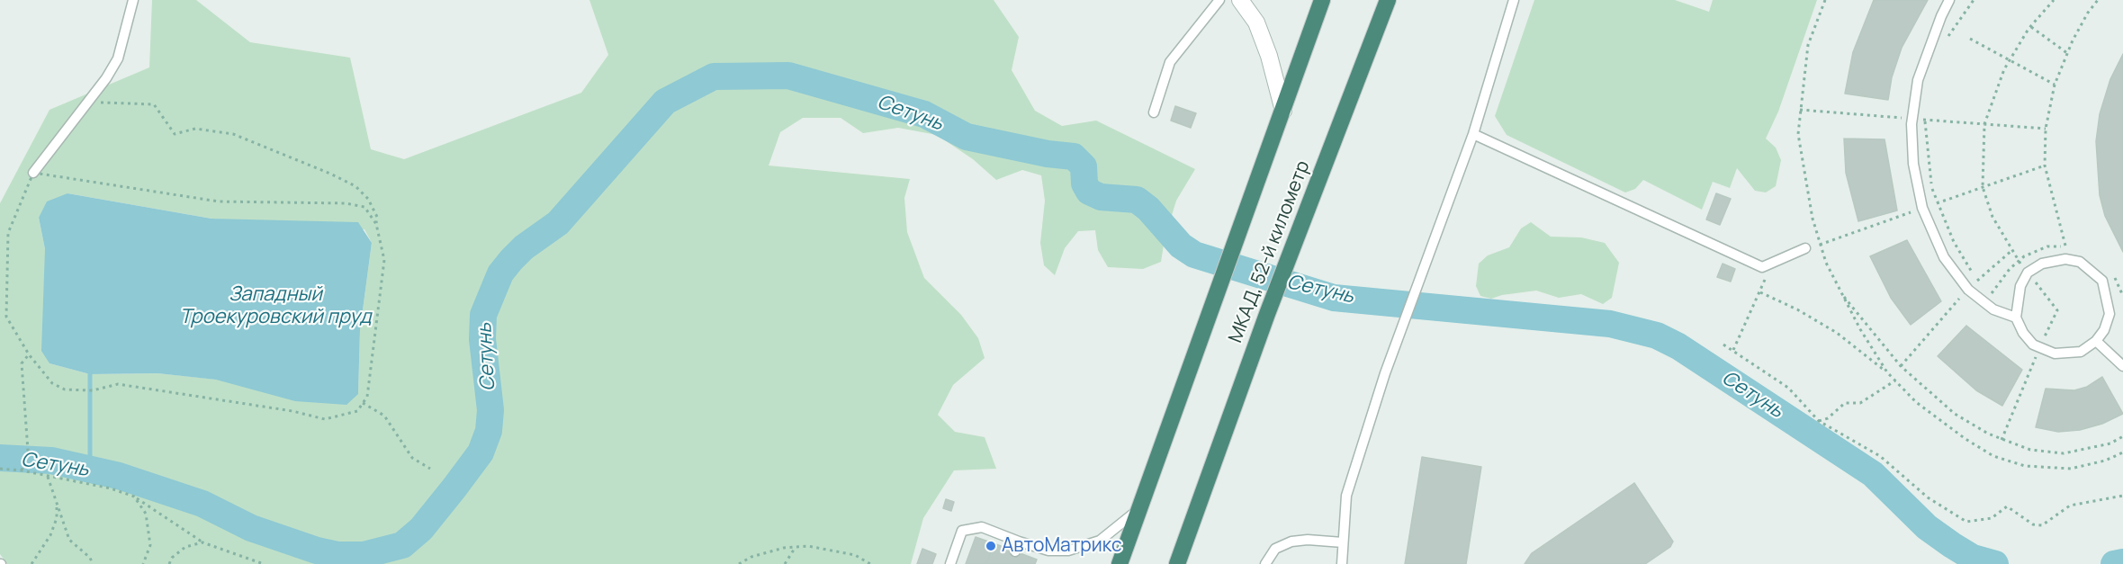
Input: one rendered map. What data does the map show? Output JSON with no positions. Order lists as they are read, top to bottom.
{
  "streets": {
    "highway": ["МКАД, 52-й километр"]
  },
  "water": ["Сетунь", "Западный Троекуровский пруд"],
  "places": ["АвтоМатрикс"]
}
